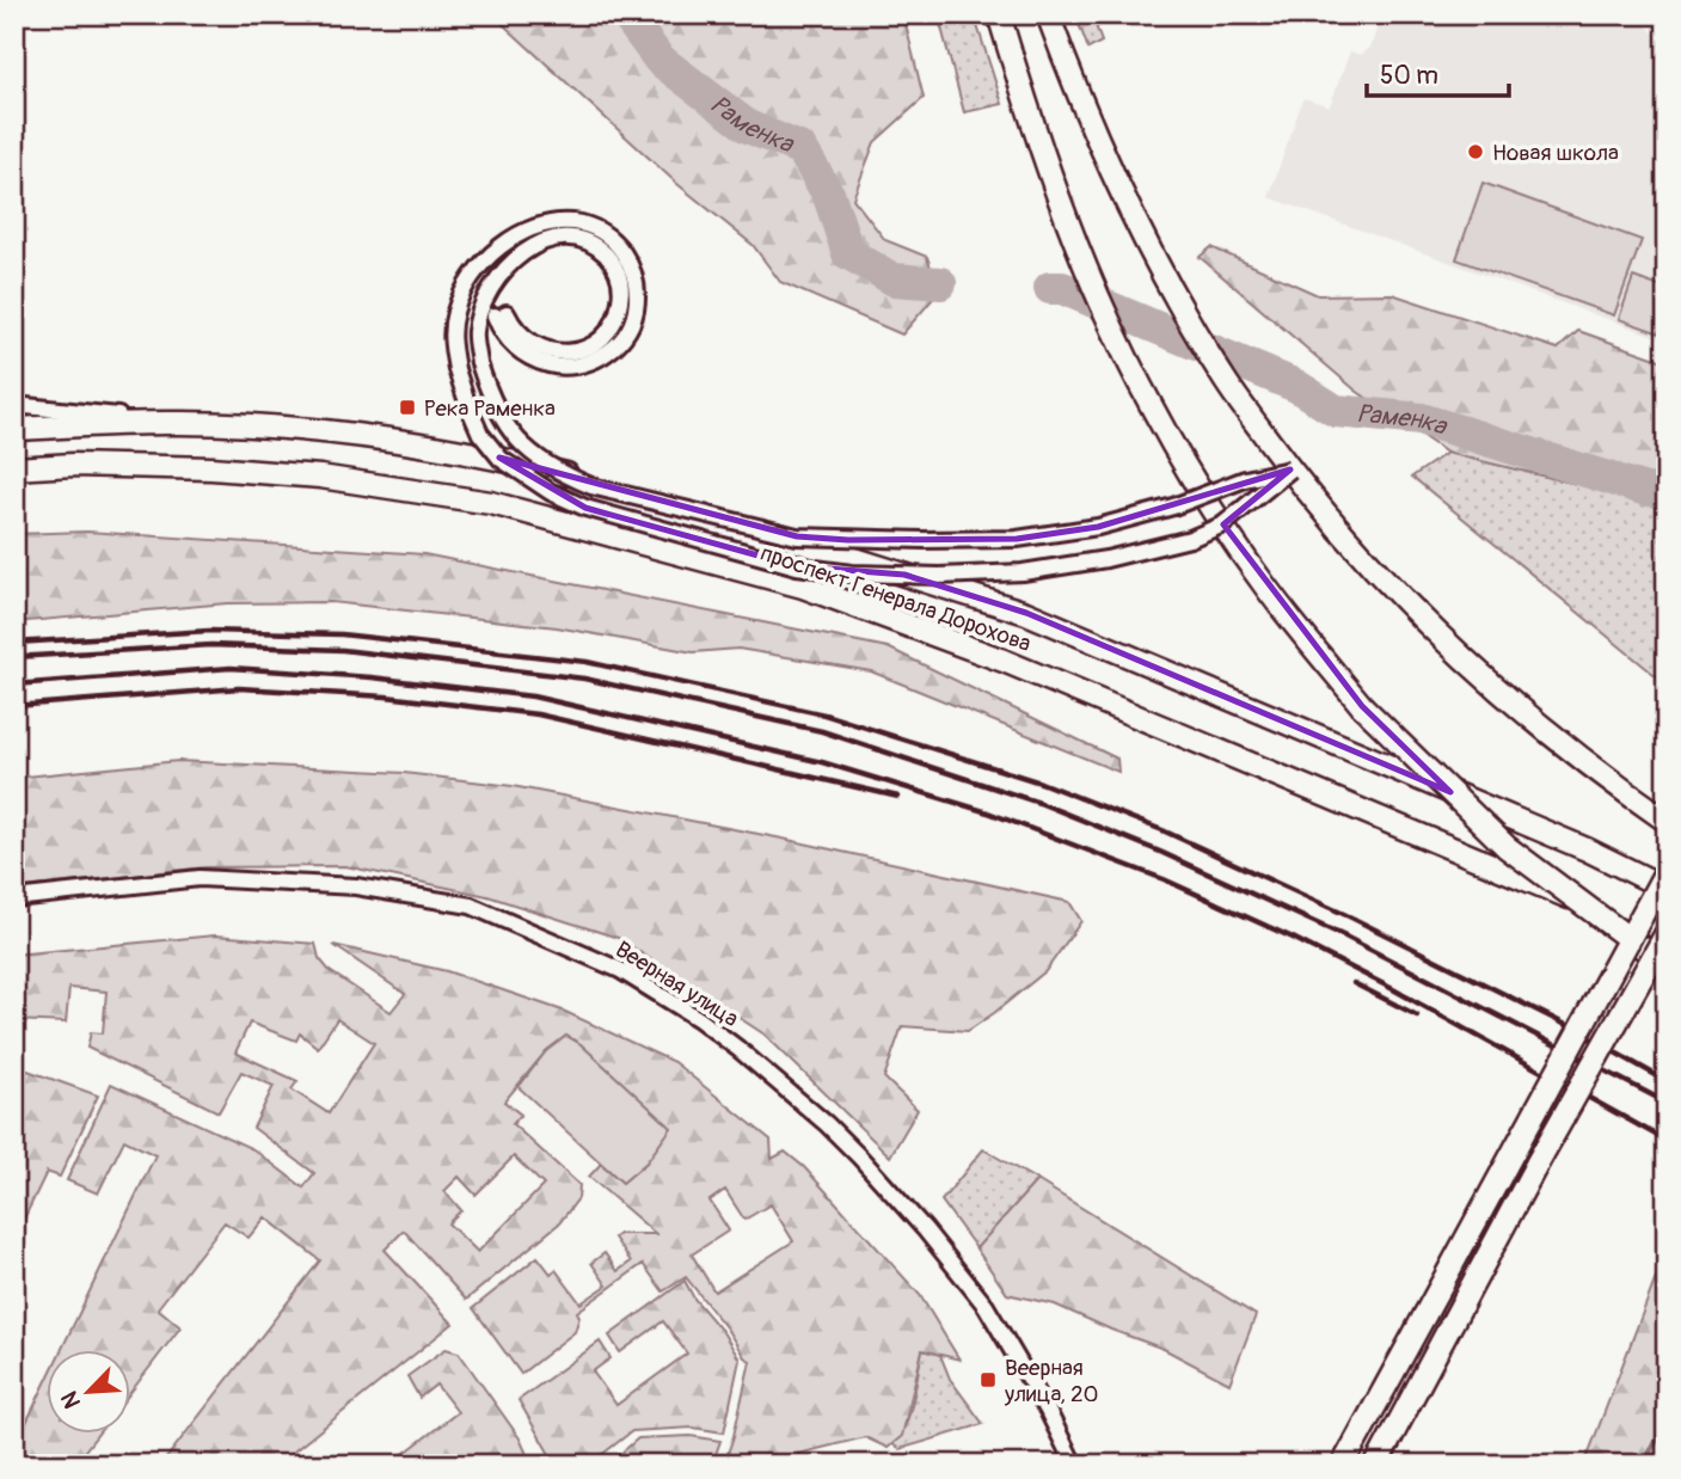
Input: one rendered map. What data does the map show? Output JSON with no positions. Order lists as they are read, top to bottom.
{
  "streets": {
    "main road": ["проспект Генерала Дорохова"],
    "street": ["Веерная улица"]
  },
  "water": ["Раменка"],
  "places": {
    "other": ["Новая школа"],
    "transit": ["Река Раменка", "Веерная улица, 20"]
  },
  "scale_bar": "50 m",
  "north": "bottom left"
}
